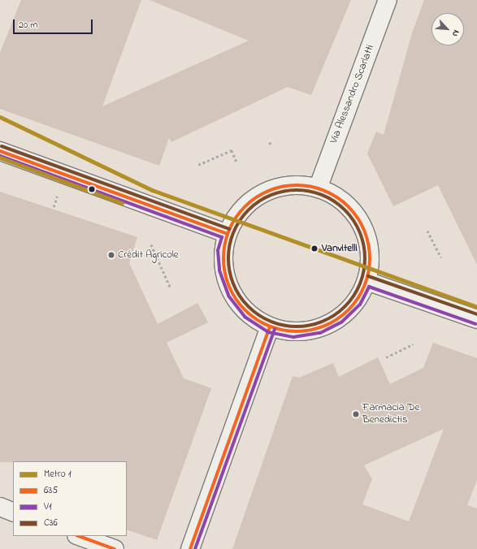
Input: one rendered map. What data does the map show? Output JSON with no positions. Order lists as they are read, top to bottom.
{
  "streets": {
    "street": ["Via Alessandro Scarlatti"]
  },
  "places": ["Vanvitelli", "Crédit Agricole", "Farmacia De Benedictis"],
  "lines": [
    "metro line 1",
    "transit line C36",
    "transit line 635",
    "transit line V1"
  ],
  "legend": [
    "Metro 1",
    "635",
    "V1",
    "C36"
  ],
  "scale_bar": "20 m",
  "north": "bottom right"
}
